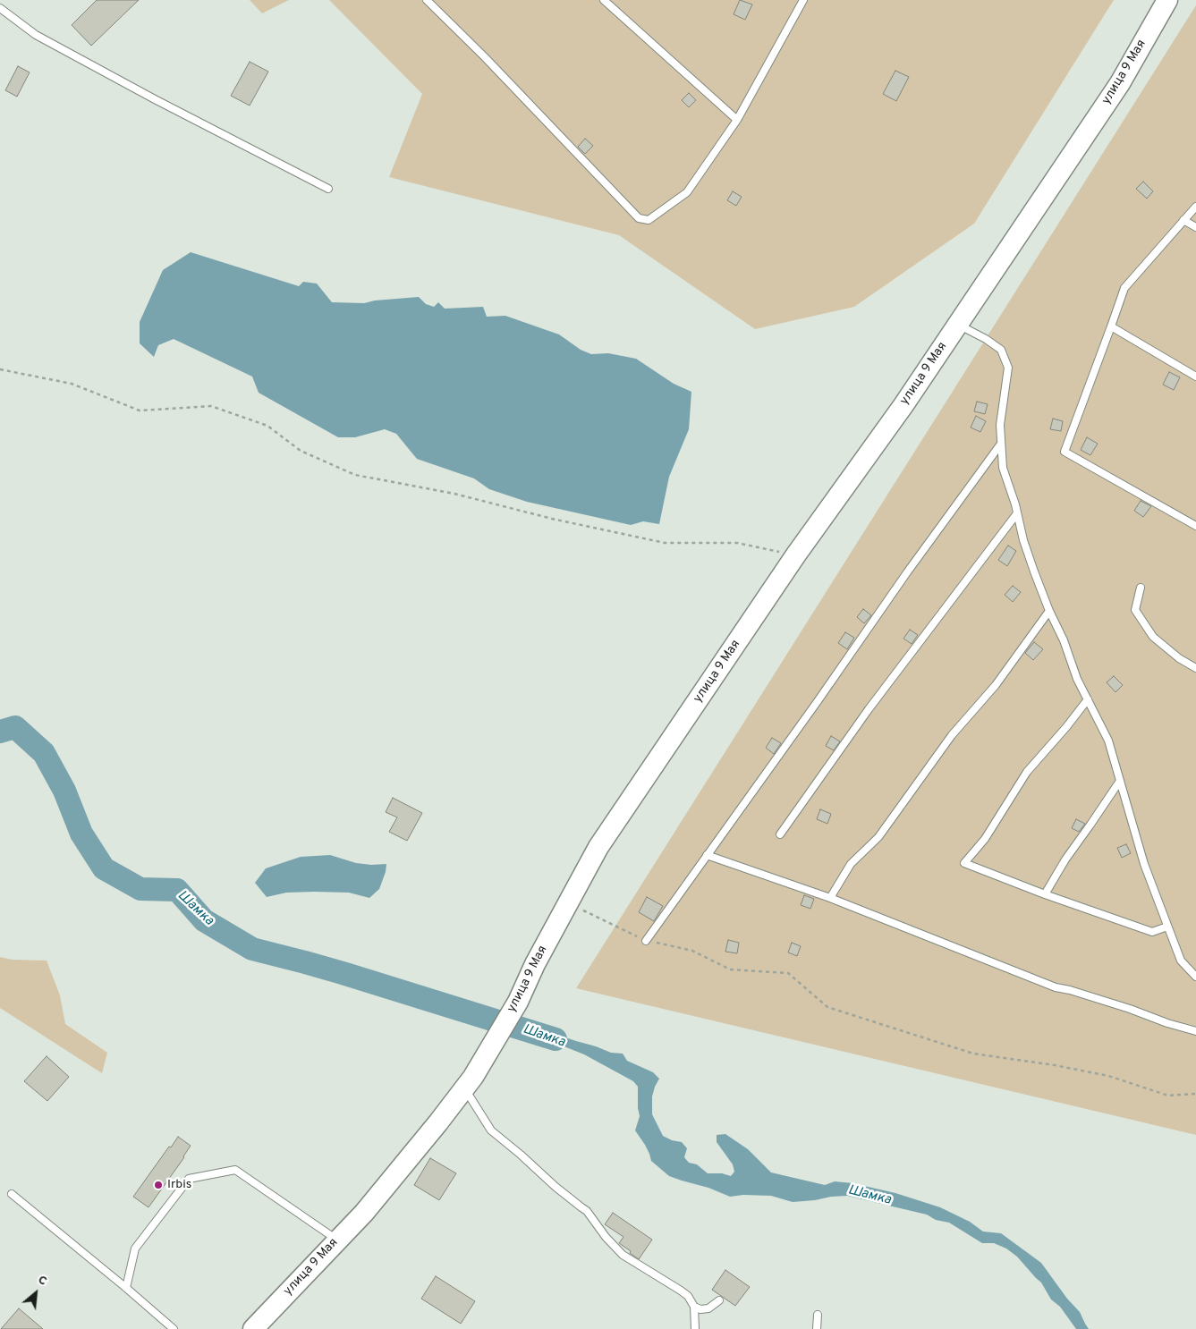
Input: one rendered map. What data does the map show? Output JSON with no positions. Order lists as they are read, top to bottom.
{
  "streets": {
    "main road": ["улица 9 Мая"]
  },
  "water": ["Шамка"],
  "places": ["Irbis"],
  "north": "top right"
}
